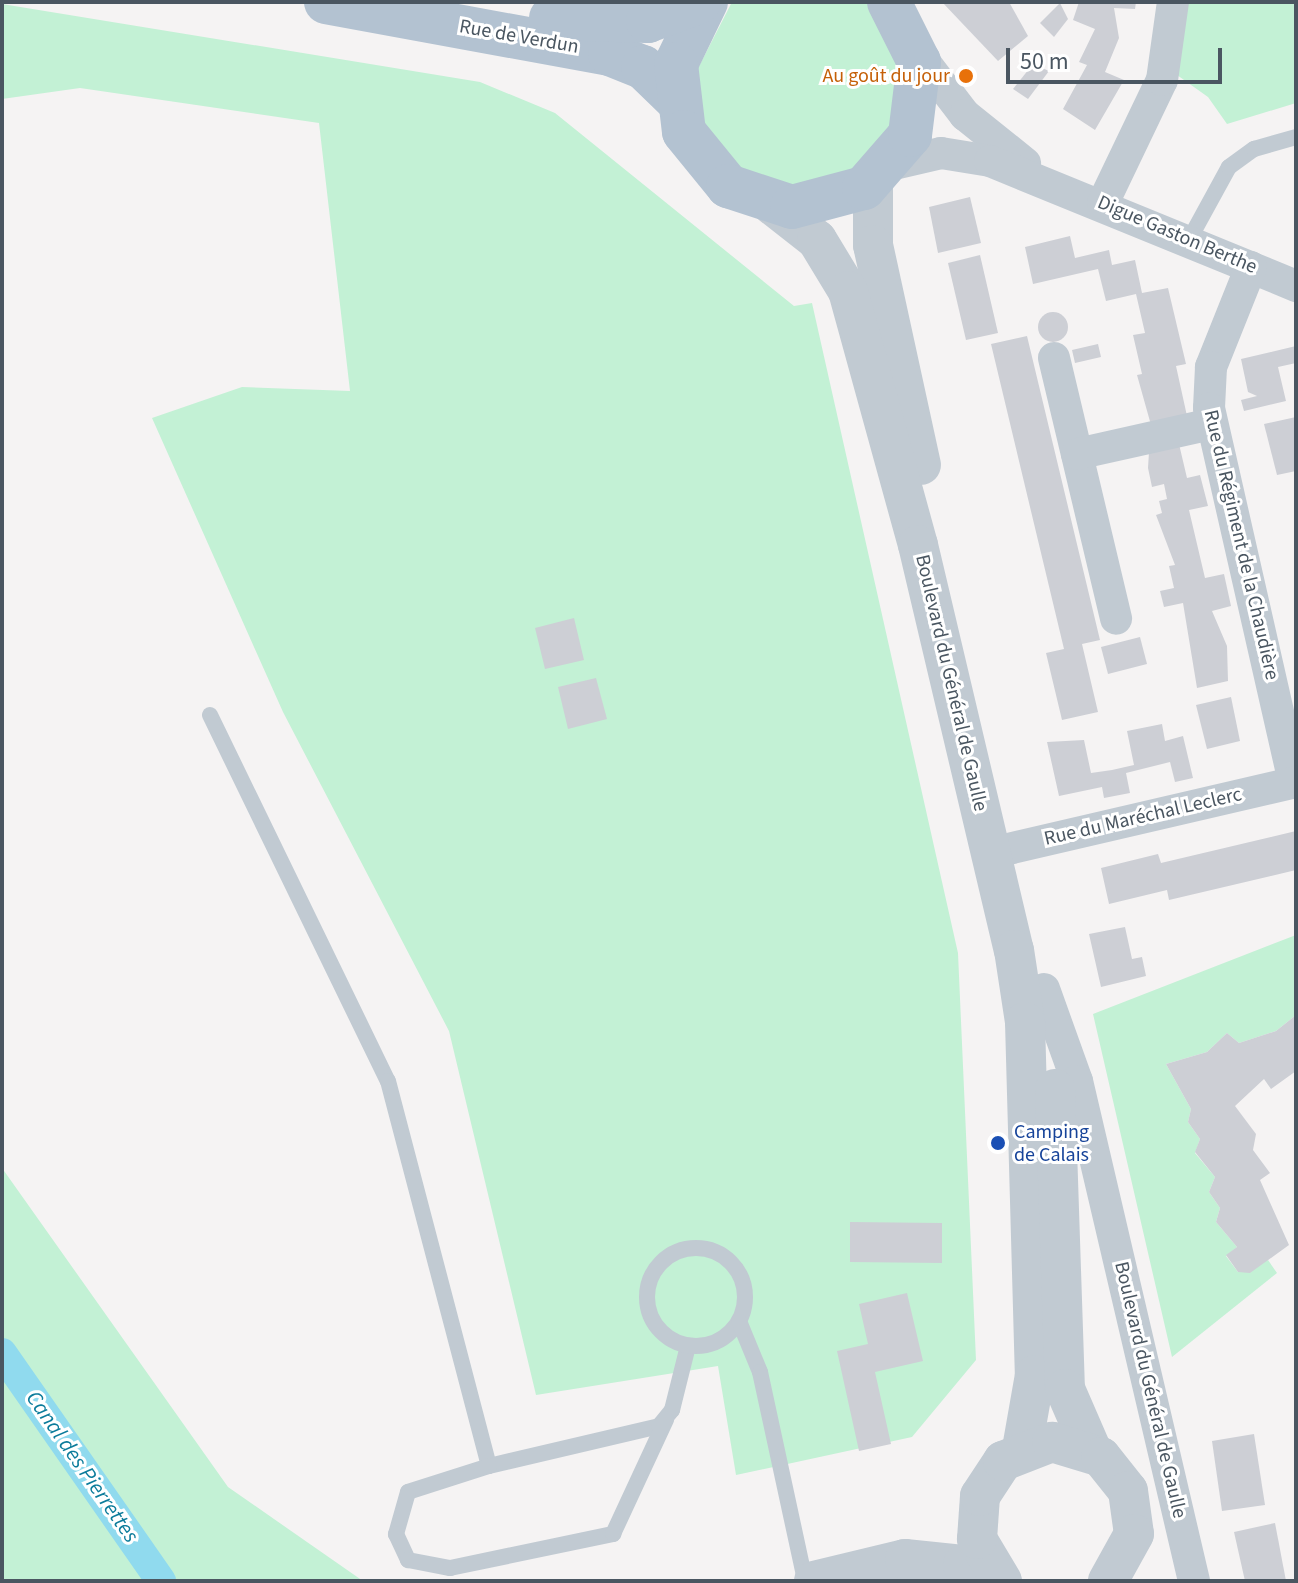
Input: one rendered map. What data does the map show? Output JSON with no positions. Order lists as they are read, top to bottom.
{
  "streets": {
    "main road": ["Rue de Verdun"],
    "street": [
      "Digue Gaston Berthe",
      "Rue du Régiment de la Chaudière",
      "Boulevard du Général de Gaulle",
      "Rue du Maréchal Leclerc"
    ]
  },
  "crossings": [
    ["Digue Gaston Berthe", "Rue du Régiment de la Chaudière"],
    ["Digue Gaston Berthe", "Boulevard du Général de Gaulle"],
    ["Rue du Régiment de la Chaudière", "Rue du Maréchal Leclerc"],
    ["Boulevard du Général de Gaulle", "Rue du Maréchal Leclerc"]
  ],
  "water": ["Canal des Pierrettes"],
  "places": ["Au goût du jour", "Camping de Calais"],
  "scale_bar": "50 m"
}
